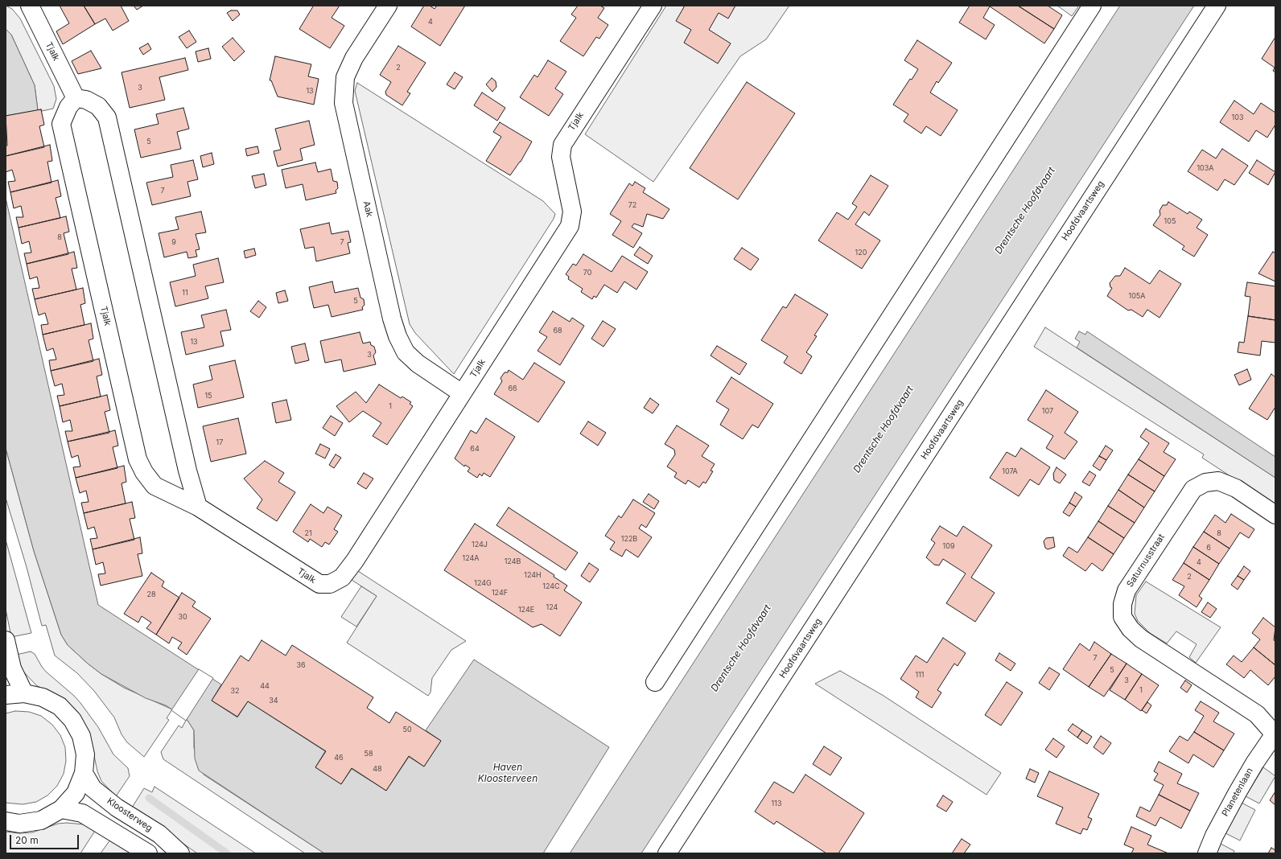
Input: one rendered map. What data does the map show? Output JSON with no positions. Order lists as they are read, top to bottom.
{
  "streets": {
    "street": [
      "Tjalk",
      "Aak",
      "Hoofdvaartsweg",
      "Saturnusstraat",
      "Planetenlaan",
      "Kloosterweg"
    ]
  },
  "crossings": [
    ["Tjalk", "Aak"],
    ["Saturnusstraat", "Planetenlaan"]
  ],
  "water": ["Drentsche Hoofdvaart", "Haven Kloosterveen"],
  "house_numbers": [
    "4",
    "2",
    "3",
    "13",
    "103",
    "5",
    "103A",
    "7",
    "72",
    "105",
    "8",
    "9",
    "7",
    "120",
    "70",
    "11",
    "105A",
    "5",
    "68",
    "13",
    "3",
    "66",
    "15",
    "1",
    "107",
    "17",
    "64",
    "107A",
    "21",
    "8",
    "122B",
    "124J",
    "109",
    "6",
    "124A",
    "124B",
    "4",
    "124H",
    "2",
    "124G",
    "124C",
    "124F",
    "28",
    "124",
    "124E",
    "30",
    "7",
    "36",
    "5",
    "111",
    "3",
    "44",
    "1",
    "32",
    "34",
    "50",
    "58",
    "46",
    "48",
    "113"
  ],
  "scale_bar": "20 m"
}
